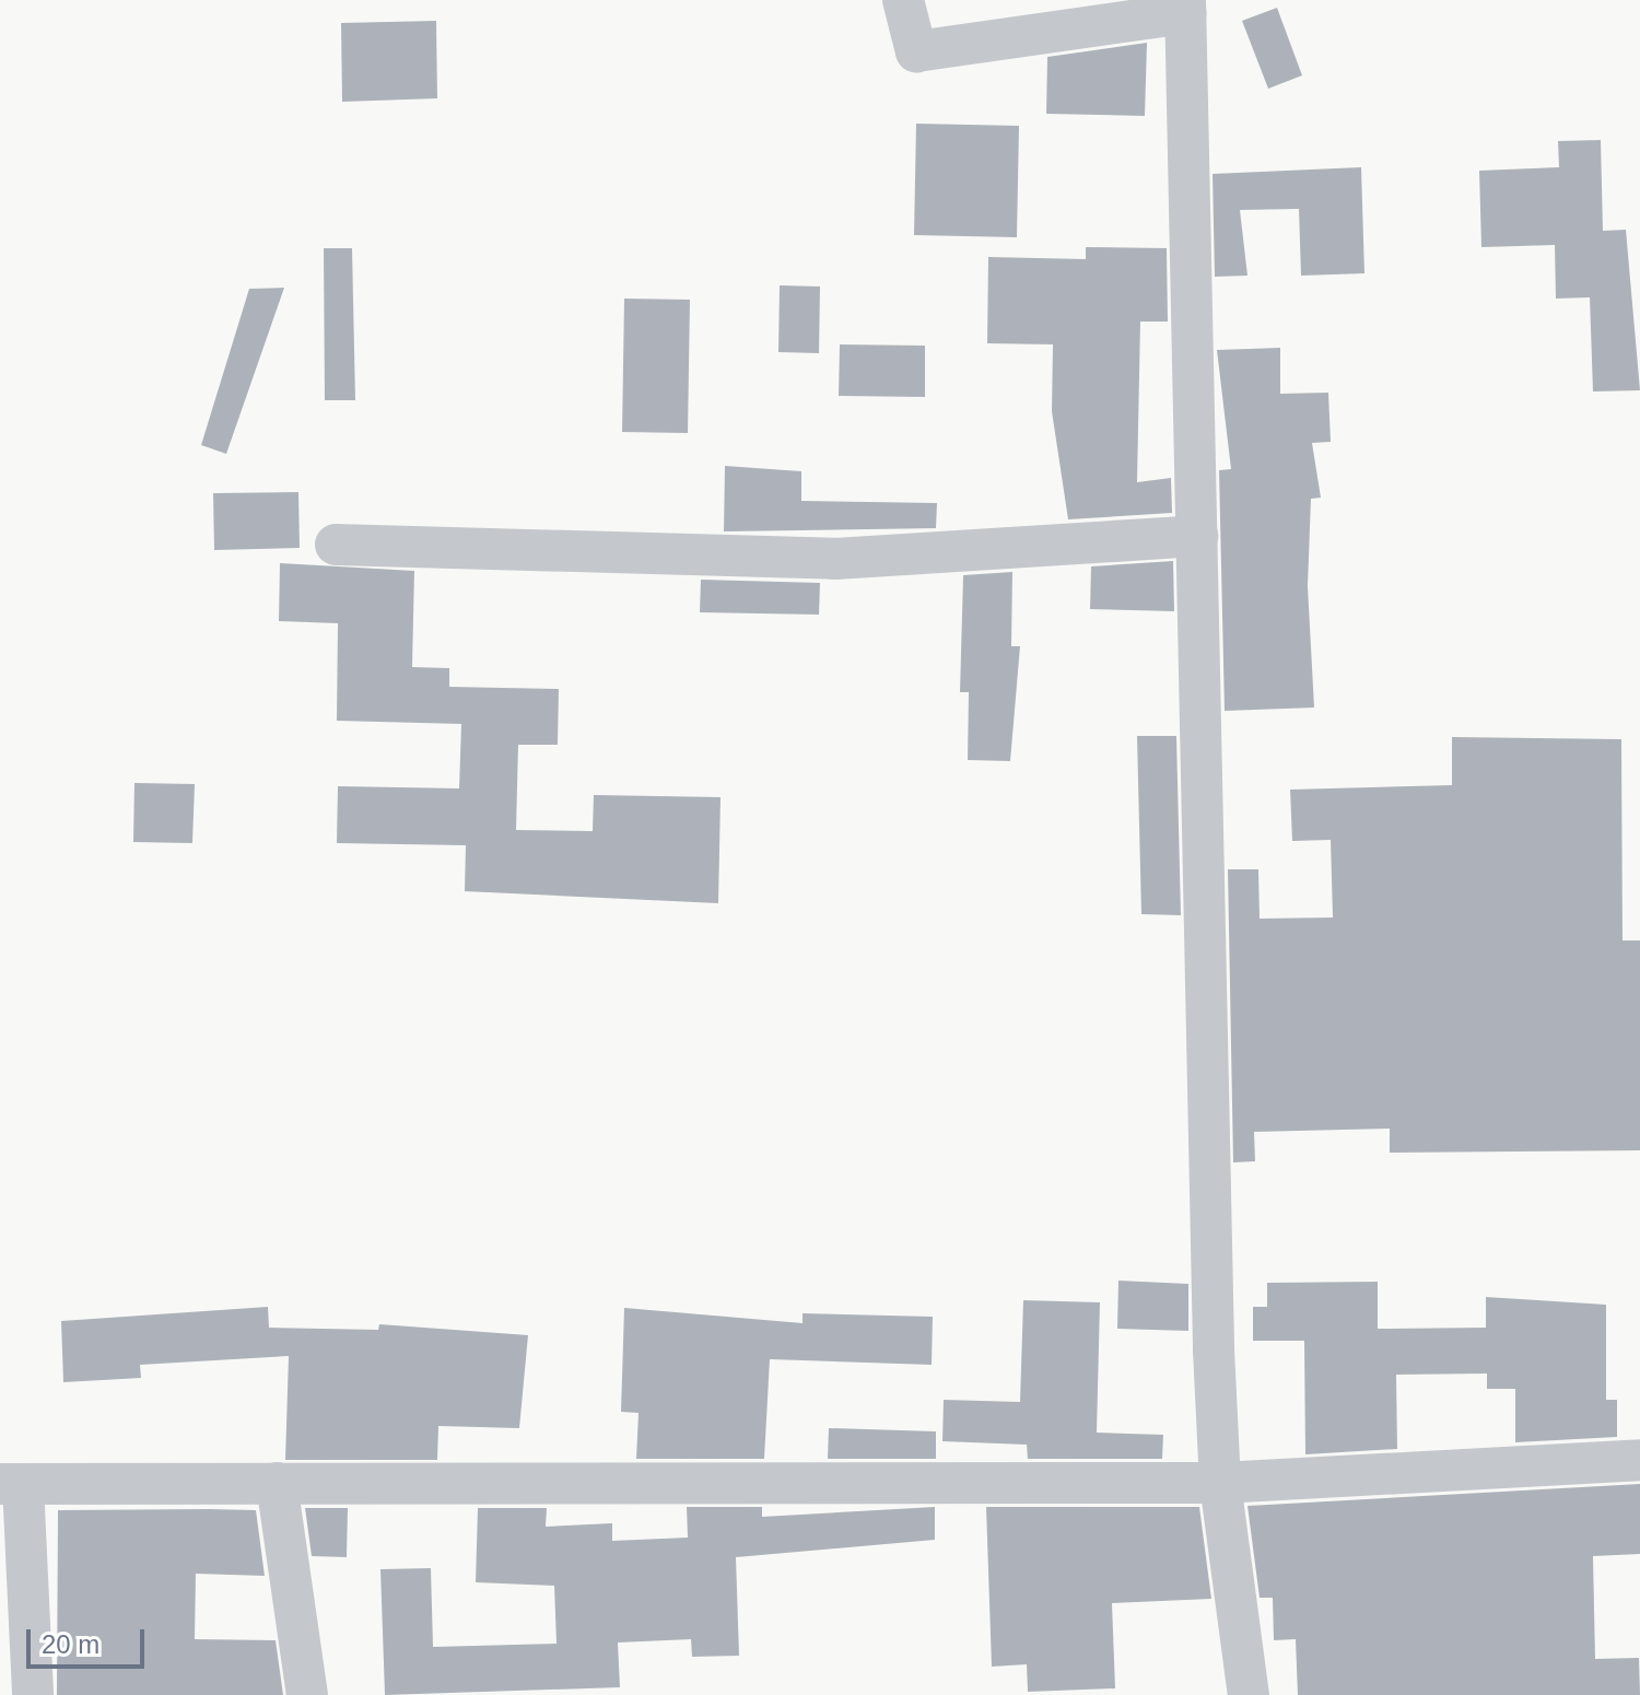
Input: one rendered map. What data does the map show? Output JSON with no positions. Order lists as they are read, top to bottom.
{
  "scale_bar": "20 m"
}
